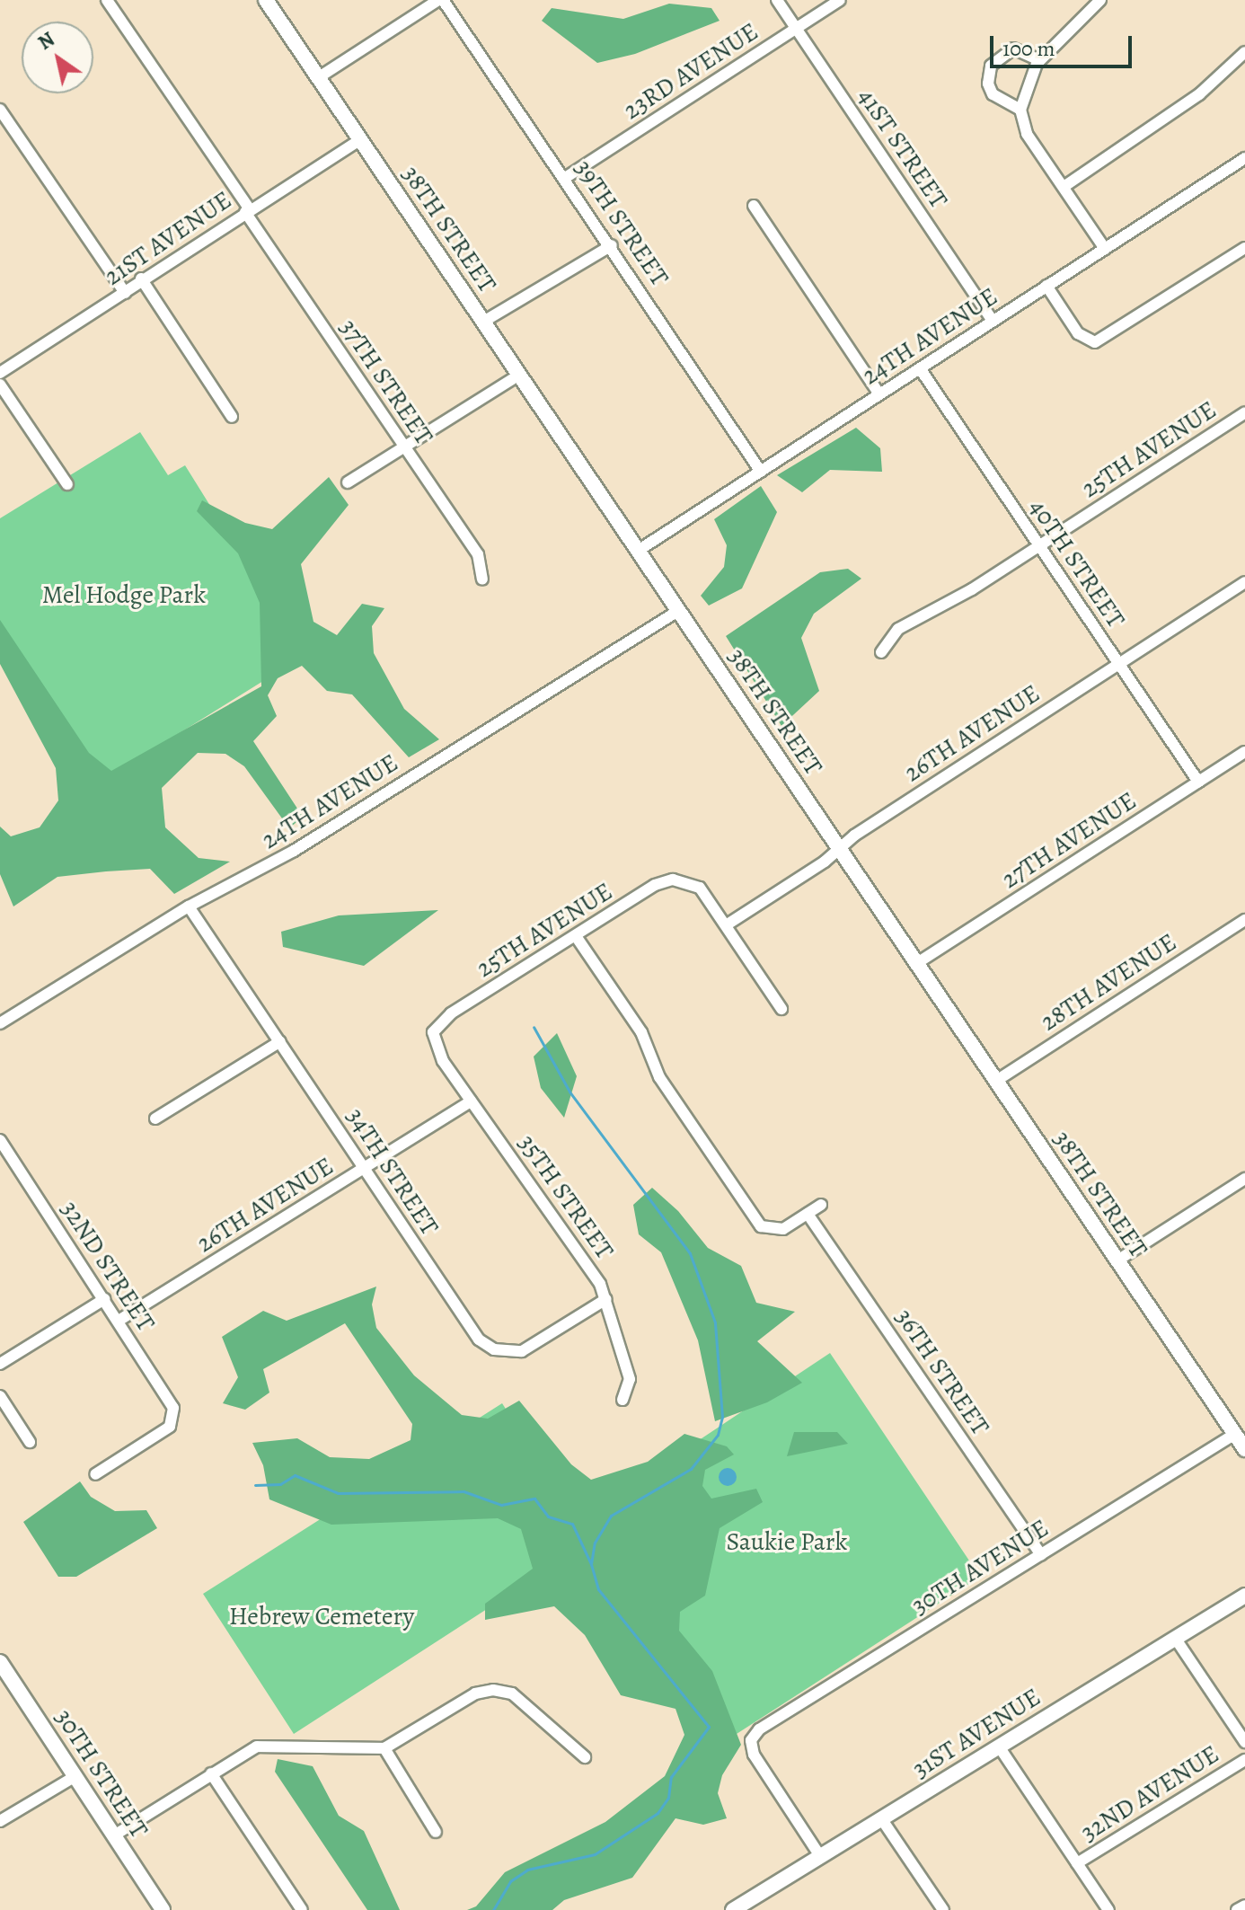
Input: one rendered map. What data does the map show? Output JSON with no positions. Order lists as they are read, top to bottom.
{
  "streets": {
    "street": [
      "23RD AVENUE",
      "41ST STREET",
      "39TH STREET",
      "38TH STREET",
      "21ST AVENUE",
      "24TH AVENUE",
      "37TH STREET",
      "25TH AVENUE",
      "40TH STREET",
      "26TH AVENUE",
      "27TH AVENUE",
      "28TH AVENUE",
      "34TH STREET",
      "35TH STREET",
      "32ND STREET",
      "36TH STREET",
      "30TH AVENUE",
      "31ST AVENUE",
      "30TH STREET",
      "32ND AVENUE"
    ]
  },
  "crossings": [
    ["23RD AVENUE", "41ST STREET"],
    ["23RD AVENUE", "39TH STREET"],
    ["41ST STREET", "24TH AVENUE"],
    ["39TH STREET", "24TH AVENUE"],
    ["38TH STREET", "21ST AVENUE"],
    ["38TH STREET", "24TH AVENUE"],
    ["38TH STREET", "26TH AVENUE"],
    ["38TH STREET", "27TH AVENUE"],
    ["38TH STREET", "28TH AVENUE"],
    ["38TH STREET", "30TH AVENUE"],
    ["21ST AVENUE", "37TH STREET"],
    ["24TH AVENUE", "40TH STREET"],
    ["24TH AVENUE", "34TH STREET"],
    ["25TH AVENUE", "40TH STREET"],
    ["25TH AVENUE", "26TH AVENUE"],
    ["25TH AVENUE", "35TH STREET"],
    ["40TH STREET", "26TH AVENUE"],
    ["40TH STREET", "27TH AVENUE"],
    ["26TH AVENUE", "34TH STREET"],
    ["26TH AVENUE", "35TH STREET"],
    ["26TH AVENUE", "32ND STREET"],
    ["34TH STREET", "35TH STREET"],
    ["36TH STREET", "30TH AVENUE"],
    ["30TH AVENUE", "31ST AVENUE"]
  ],
  "parks": ["Mel Hodge Park", "Saukie Park", "Hebrew Cemetery"],
  "scale_bar": "100 m",
  "north": "top left"
}
